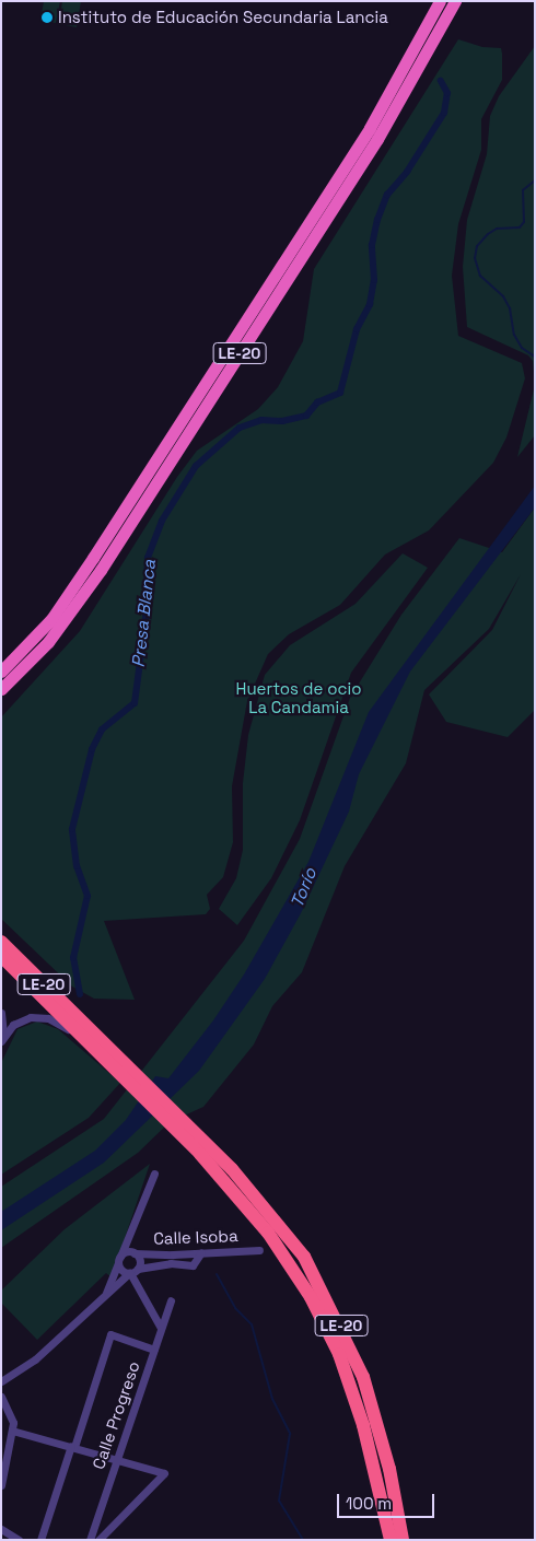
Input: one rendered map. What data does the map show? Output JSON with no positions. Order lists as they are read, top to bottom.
{
  "streets": {
    "highway": ["LE-20"],
    "street": ["Calle Isoba", "Calle Progreso"]
  },
  "water": ["Presa Blanca", "Torío"],
  "parks": ["Huertos de ocio La Candamia"],
  "places": ["Instituto de Educación Secundaria Lancia"],
  "scale_bar": "100 m"
}
